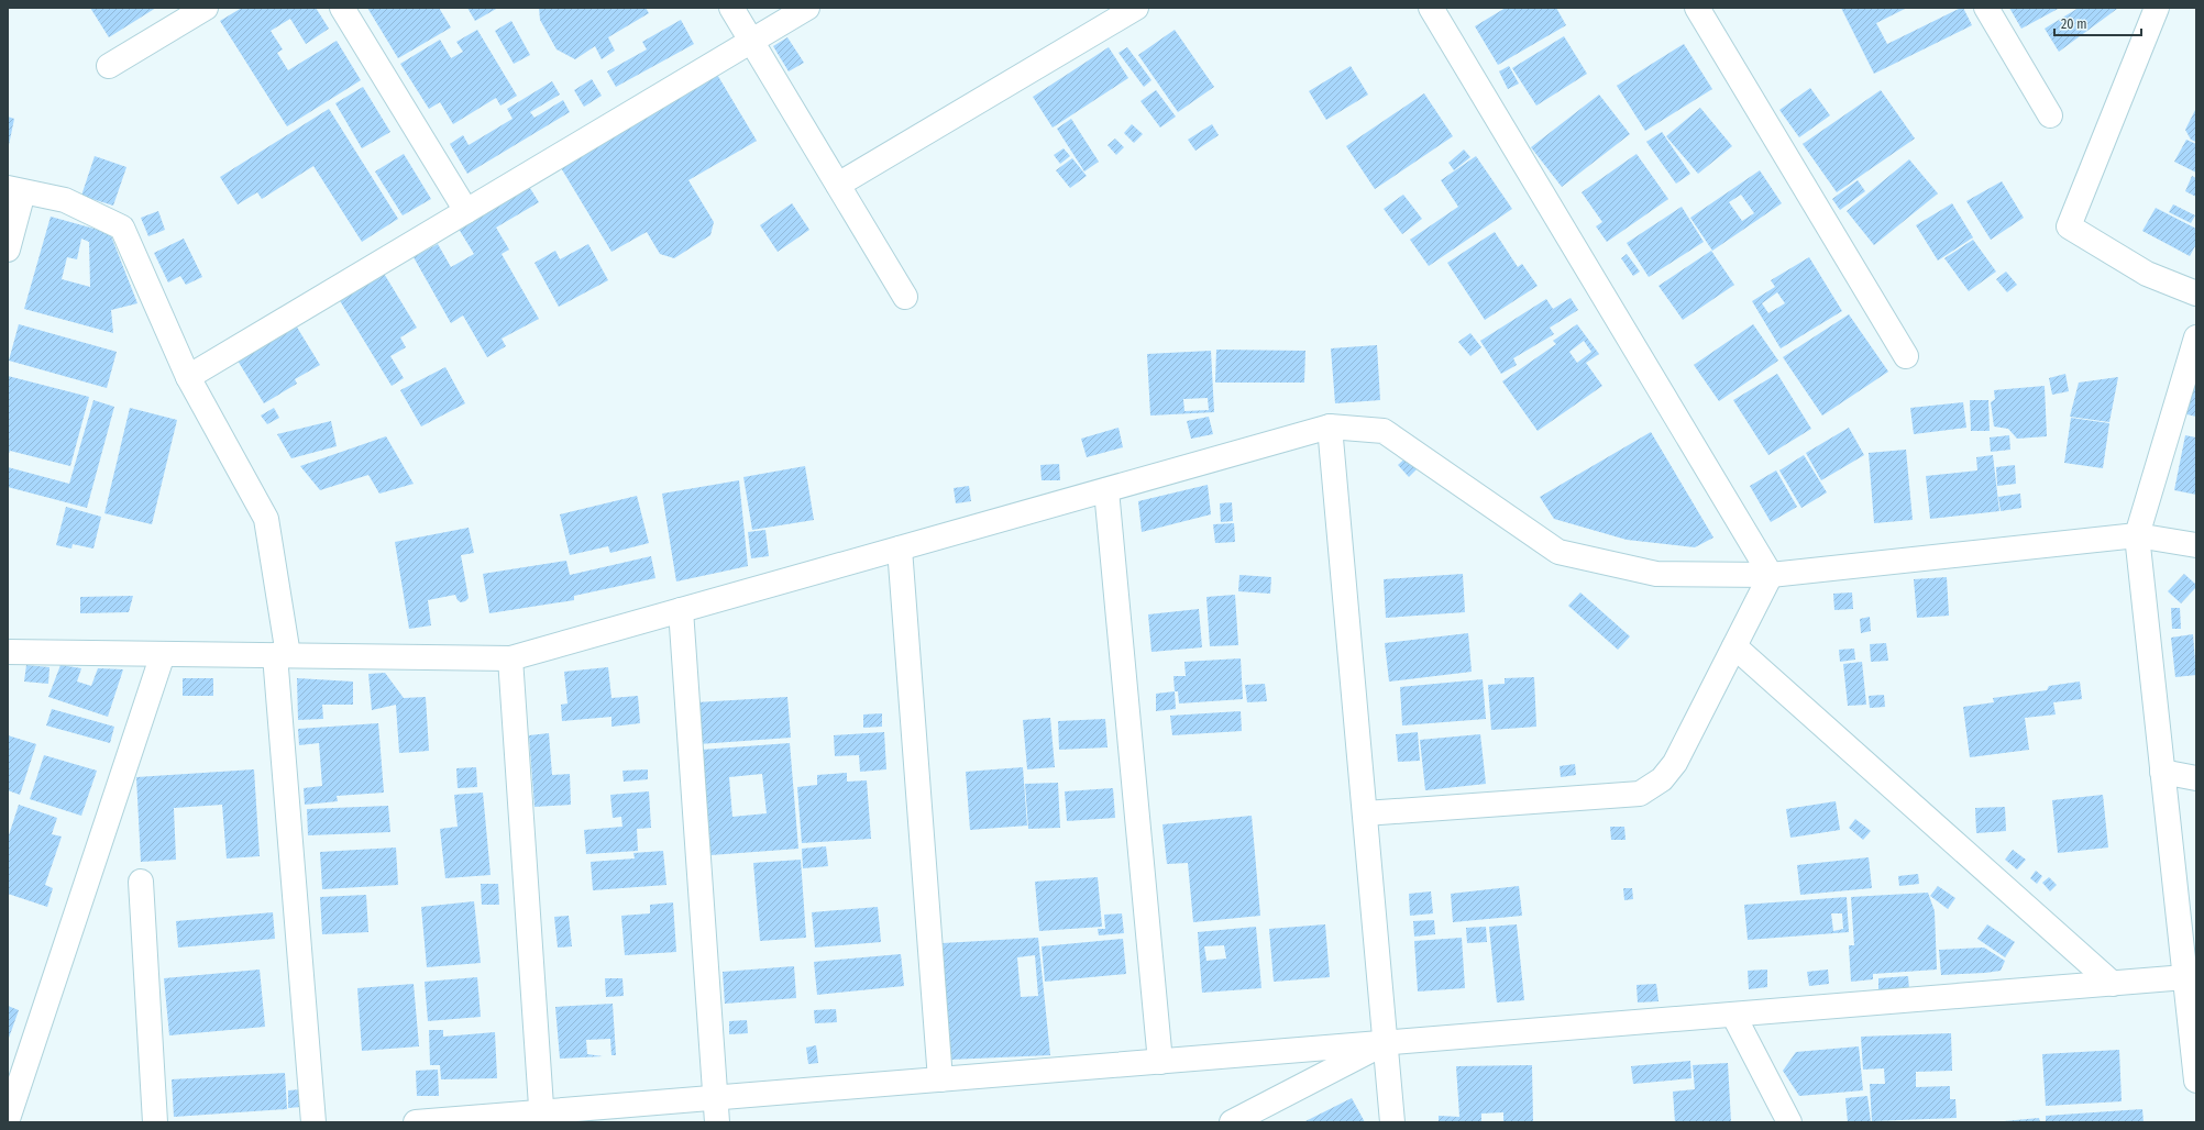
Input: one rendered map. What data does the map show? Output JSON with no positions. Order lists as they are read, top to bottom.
{
  "scale_bar": "20 m"
}
